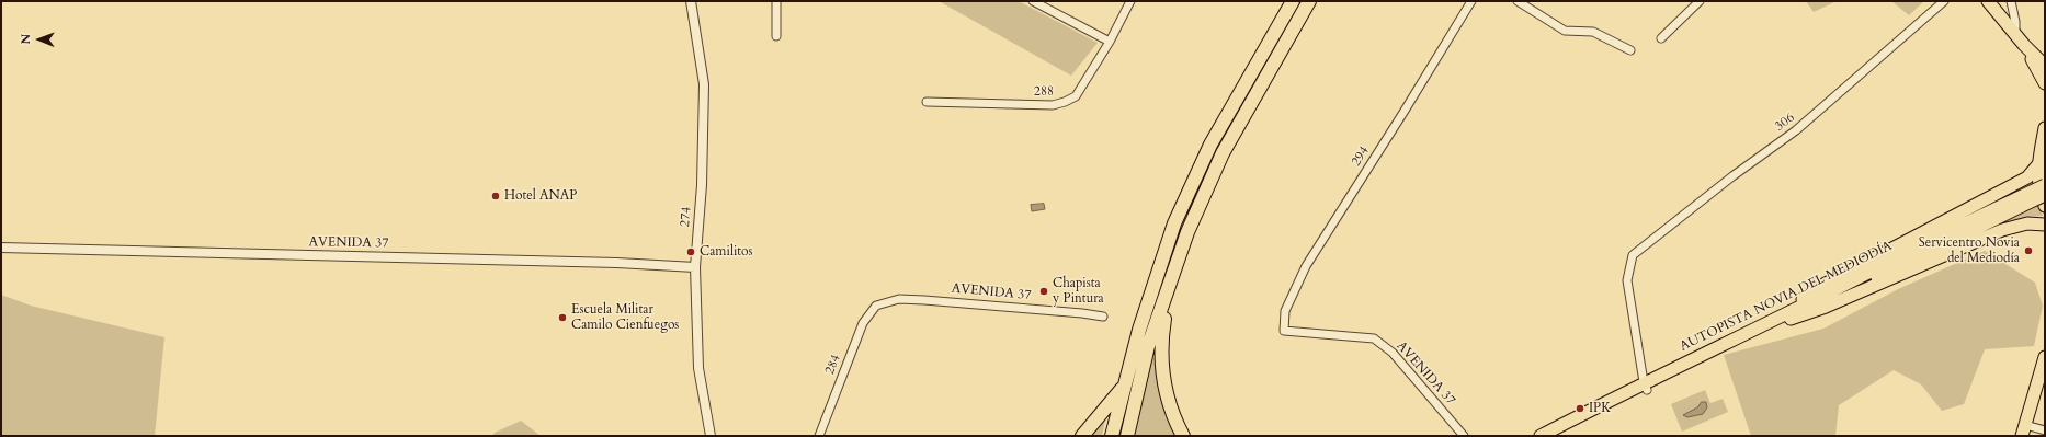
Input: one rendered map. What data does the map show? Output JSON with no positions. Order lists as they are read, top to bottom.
{
  "streets": {
    "main road": ["AUTOPISTA NOVIA DEL MEDIODÍA"],
    "street": [
      "288",
      "306",
      "294",
      "274",
      "AVENIDA 37",
      "284"
    ]
  },
  "crossings": [
    ["306", "AUTOPISTA NOVIA DEL MEDIODÍA"],
    ["294", "AVENIDA 37"],
    ["274", "AVENIDA 37"],
    ["AVENIDA 37", "284"]
  ],
  "places": [
    "Hotel ANAP",
    "Servicentro Novia del Mediodía",
    "Camilitos",
    "Chapista y Pintura",
    "Escuela Militar Camilo Cienfuegos",
    "IPK"
  ],
  "north": "left"
}
